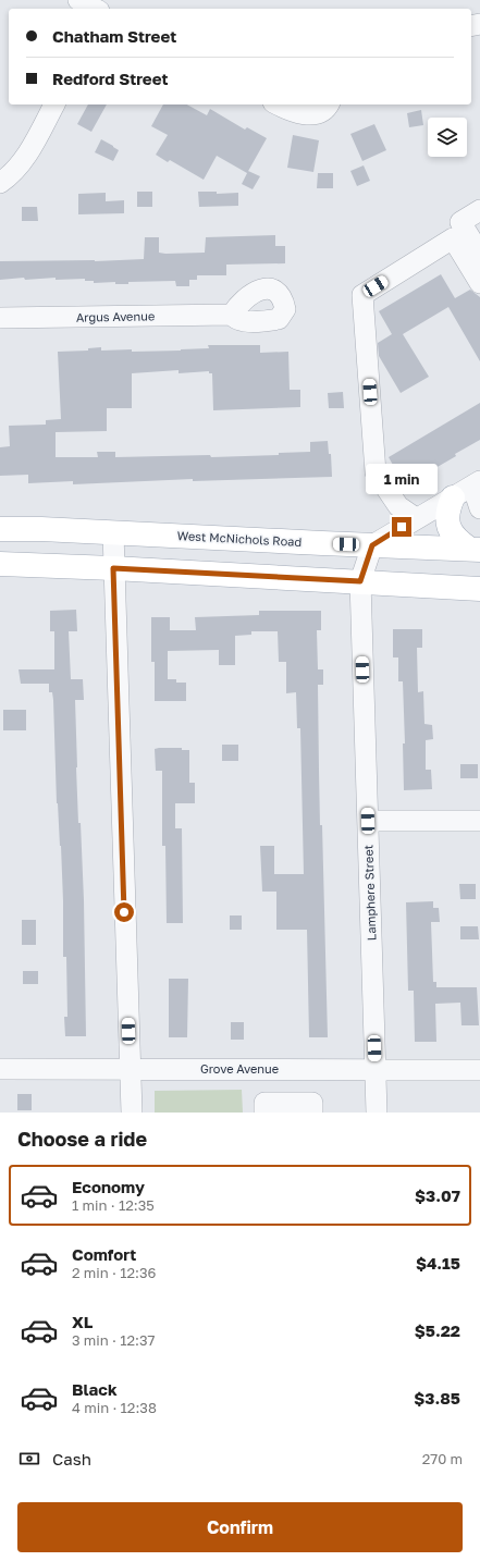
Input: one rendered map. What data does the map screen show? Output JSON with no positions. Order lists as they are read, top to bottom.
{
  "streets": {
    "main road": ["West McNichols Road"],
    "street": ["Argus Avenue", "Lamphere Street", "Grove Avenue"]
  },
  "crossings": [
    ["West McNichols Road", "Lamphere Street"],
    ["Lamphere Street", "Grove Avenue"]
  ],
  "page": {
    "banner": ["Chatham Street", "Redford Street"],
    "bubble": "1 min",
    "heading": "Choose a ride",
    "list": [
      {
        "name": "Economy",
        "note": "1 min · 12:35",
        "value": "$3.07"
      },
      {
        "name": "Comfort",
        "note": "2 min · 12:36",
        "value": "$4.15"
      },
      {
        "name": "XL",
        "note": "3 min · 12:37",
        "value": "$5.22"
      },
      {
        "name": "Black",
        "note": "4 min · 12:38",
        "value": "$3.85"
      }
    ],
    "pay": ["Cash", "270 m"],
    "buttons": "Confirm"
  }
}
